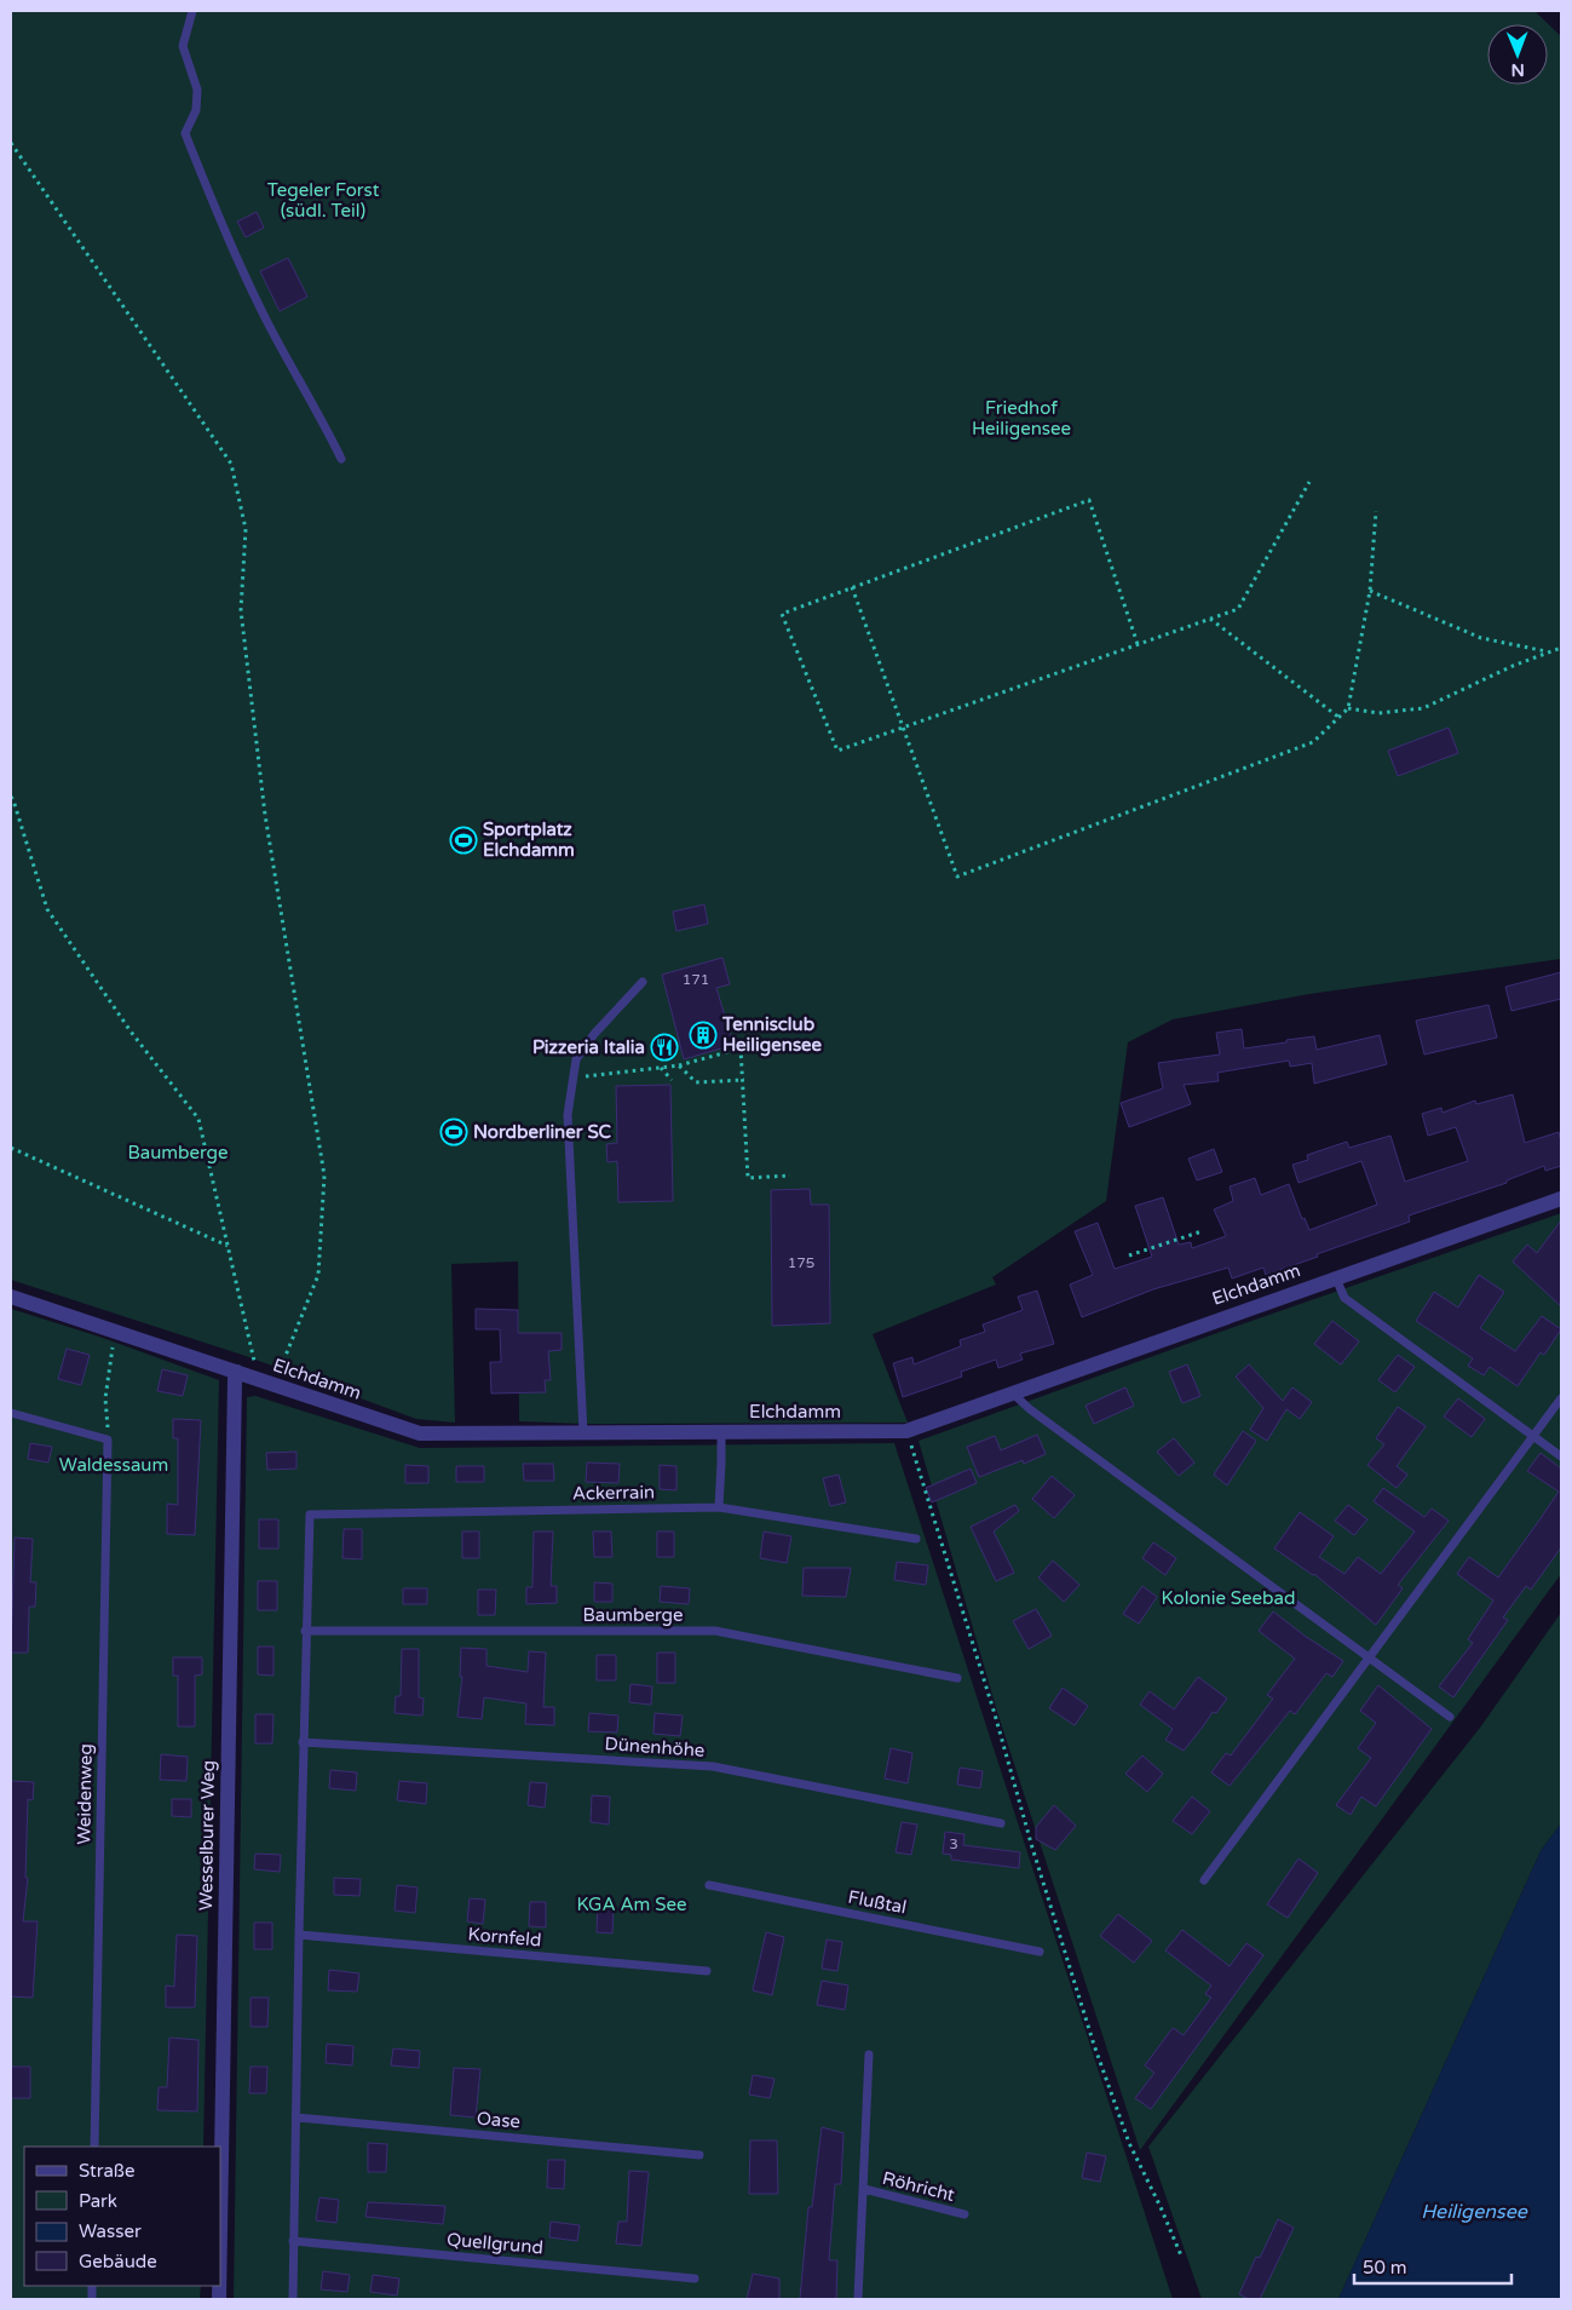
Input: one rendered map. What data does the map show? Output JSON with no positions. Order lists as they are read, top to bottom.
{
  "streets": {
    "street": ["Elchdamm", "Wesselburer Weg"],
    "lane": [
      "Ackerrain",
      "Baumberge",
      "Dünenhöhe",
      "Weidenweg",
      "Flußtal",
      "Kornfeld",
      "Oase",
      "Röhricht",
      "Quellgrund"
    ]
  },
  "crossings": [
    ["Elchdamm", "Wesselburer Weg"],
    ["Ackerrain", "Baumberge"]
  ],
  "water": ["Heiligensee"],
  "parks": [
    "Tegeler Forst (südl. Teil)",
    "Friedhof Heiligensee",
    "Baumberge",
    "Waldessaum",
    "Kolonie Seebad",
    "KGA Am See"
  ],
  "places": {
    "sports": ["Sportplatz Elchdamm", "Nordberliner SC"],
    "building": ["Tennisclub Heiligensee"],
    "restaurant": ["Pizzeria Italia"]
  },
  "house_numbers": ["171", "175", "3"],
  "legend": [
    "Straße",
    "Park",
    "Wasser",
    "Gebäude"
  ],
  "scale_bar": "50 m",
  "north": "bottom"
}
